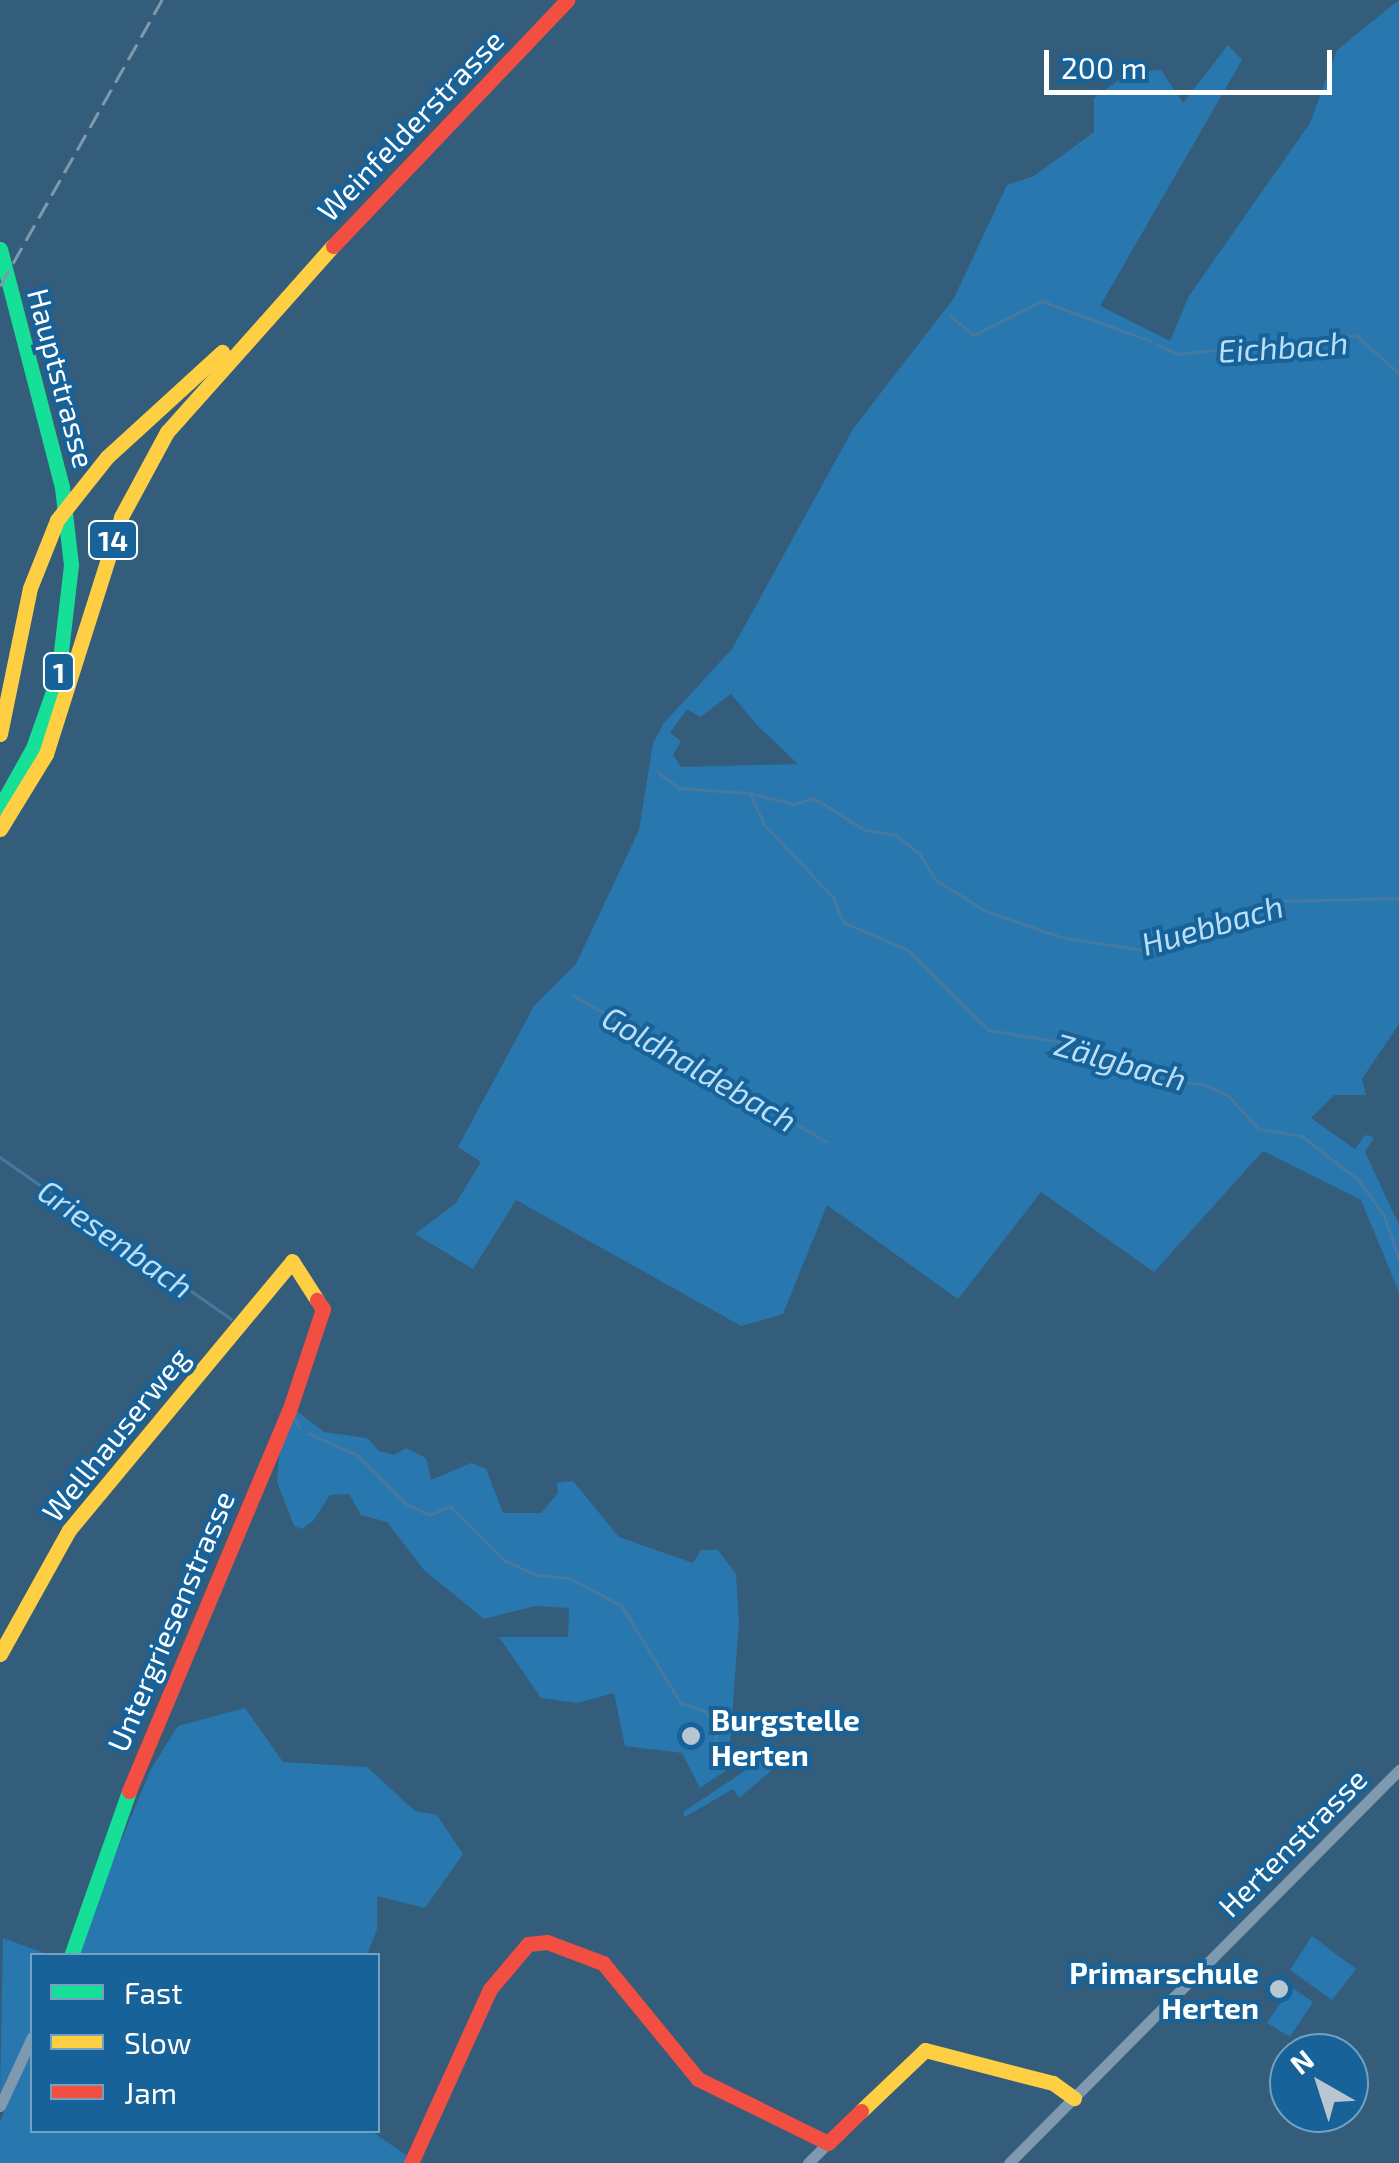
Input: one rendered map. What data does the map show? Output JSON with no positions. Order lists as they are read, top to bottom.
{
  "streets": {
    "street": [
      "Weinfelderstrasse",
      "Hauptstrasse",
      "14",
      "1",
      "Wellhauserweg",
      "Untergriesenstrasse",
      "Hertenstrasse"
    ]
  },
  "crossings": [
    ["Wellhauserweg", "Untergriesenstrasse"]
  ],
  "water": [
    "Eichbach",
    "Huebbach",
    "Zälgbach",
    "Goldhaldebach",
    "Griesenbach"
  ],
  "places": ["Burgstelle Herten", "Primarschule Herten"],
  "legend": ["Fast", "Slow", "Jam"],
  "scale_bar": "200 m",
  "north": "top left"
}
